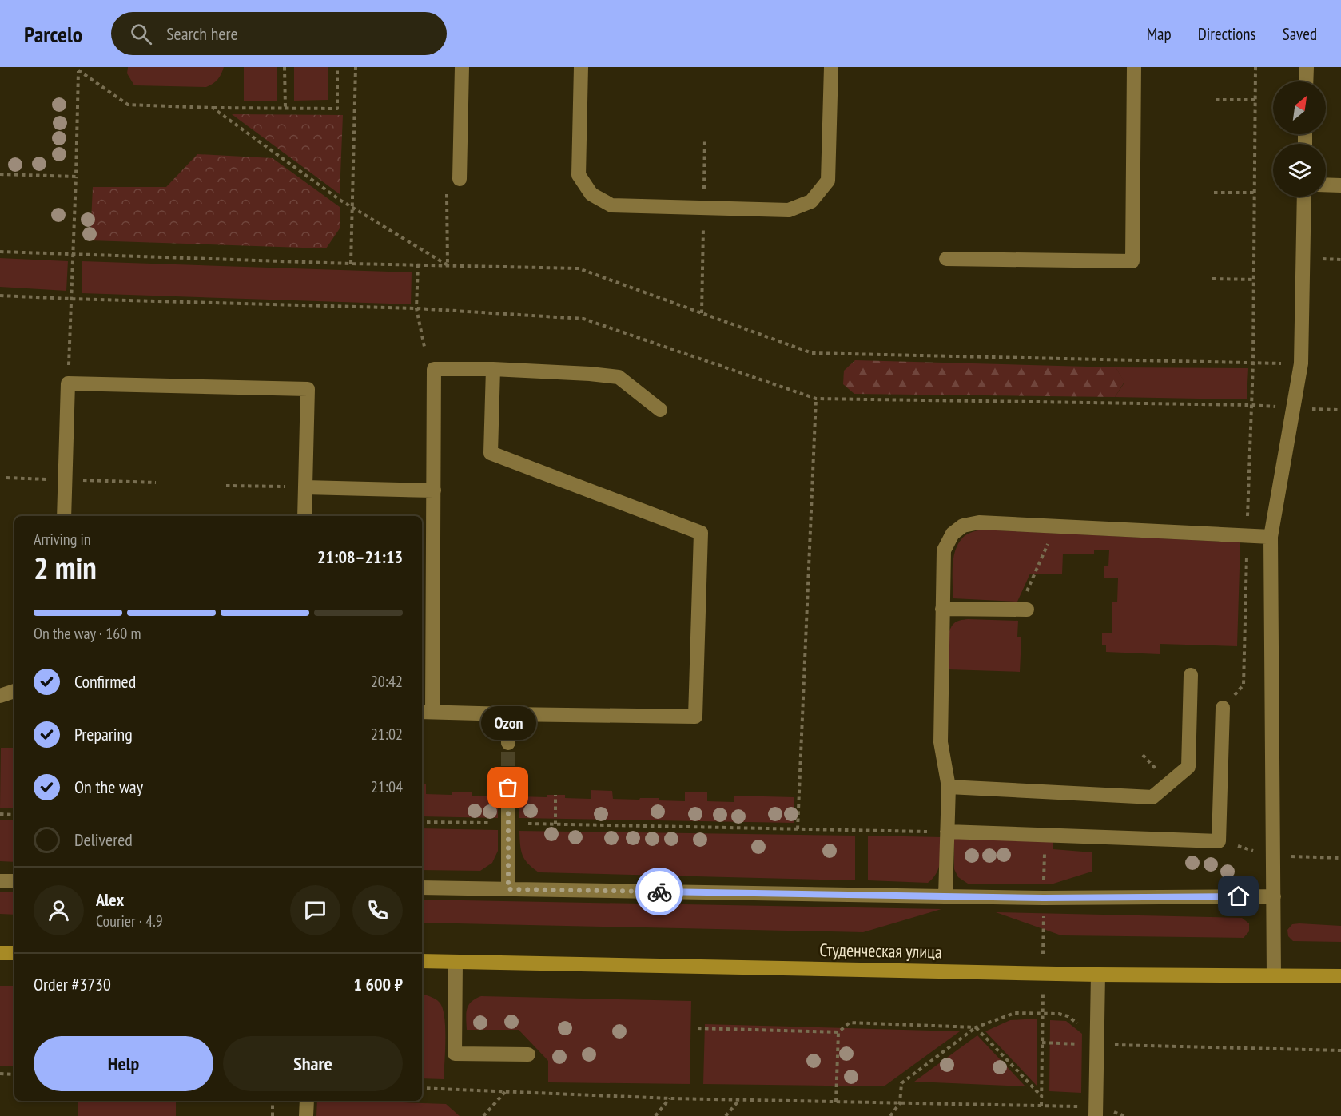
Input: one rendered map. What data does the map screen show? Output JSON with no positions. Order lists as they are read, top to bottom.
{
  "streets": {
    "main road": ["Студенческая улица"]
  },
  "places": ["Ozon"],
  "north": "top right",
  "page": {
    "header": "Parcelo",
    "search": "Search here",
    "nav": ["Map", "Directions", "Saved"],
    "heading": ["2 min", "Arriving in", "21:08–21:13"],
    "panel": [
      "Alex",
      "Courier · 4.9",
      "Order #3730",
      "1 600 ₽"
    ],
    "bar": "On the way · 160 m",
    "list": [
      ["Confirmed", "20:42"],
      ["Preparing", "21:02"],
      ["On the way", "21:04"],
      "Delivered"
    ],
    "bubble": "Ozon",
    "buttons": ["Help", "Share"]
  }
}
